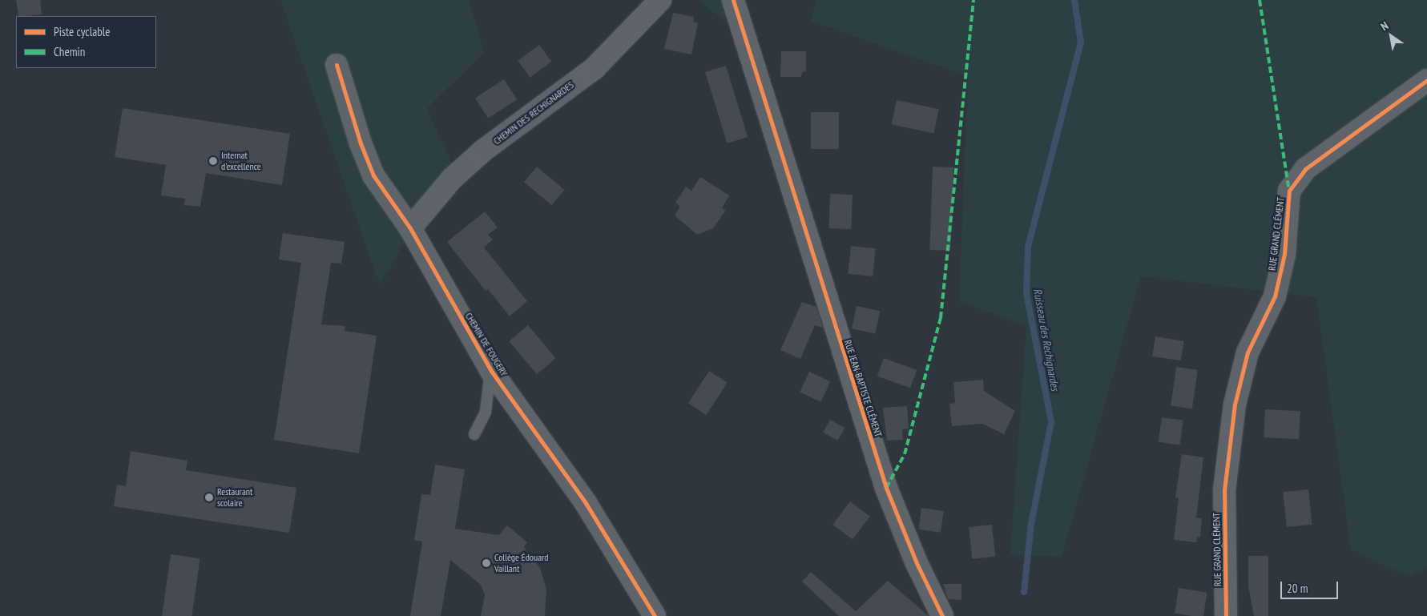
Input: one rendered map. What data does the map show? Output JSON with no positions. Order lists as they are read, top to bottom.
{
  "streets": {
    "street": [
      "CHEMIN DES RECHIGNARDES",
      "RUE GRAND CLÉMENT",
      "CHEMIN DE FOUGERY",
      "RUE JEAN-BAPTISTE CLÉMENT"
    ]
  },
  "crossings": [
    ["CHEMIN DES RECHIGNARDES", "CHEMIN DE FOUGERY"]
  ],
  "water": ["Ruisseau des Rechignardes"],
  "places": ["Internat d'excellence", "Restaurant scolaire", "Collège Édouard Vaillant"],
  "legend": ["Piste cyclable", "Chemin"],
  "scale_bar": "20 m",
  "north": "top left"
}
